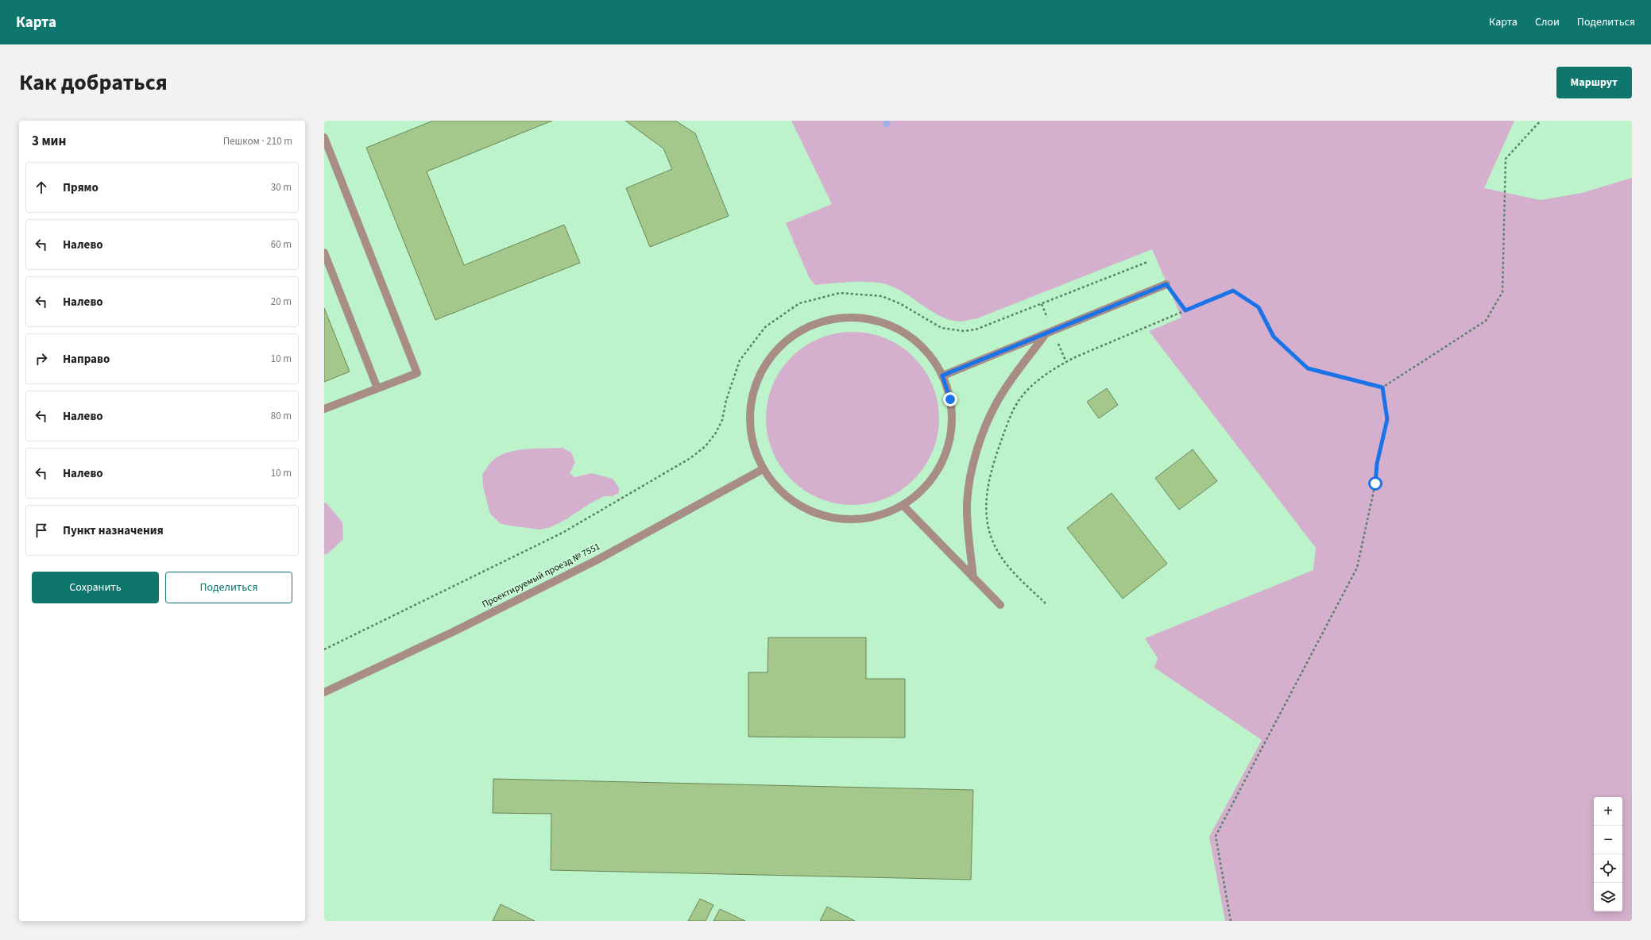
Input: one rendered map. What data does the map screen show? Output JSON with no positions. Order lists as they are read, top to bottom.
{
  "streets": {
    "street": ["Проектируемый проезд № 7551"]
  },
  "page": {
    "header": "Карта",
    "nav": ["Карта", "Слои", "Поделиться"],
    "title": "Как добраться",
    "buttons": [
      "Маршрут",
      ["Сохранить", "Поделиться"]
    ],
    "heading": ["3 мин", "Пешком · 210 m"],
    "list": [
      ["Прямо", "30 m"],
      ["Налево", "60 m"],
      ["Налево", "20 m"],
      ["Направо", "10 m"],
      ["Налево", "80 m"],
      ["Налево", "10 m"],
      "Пункт назначения"
    ],
    "map_buttons": ["+", "−"]
  }
}
